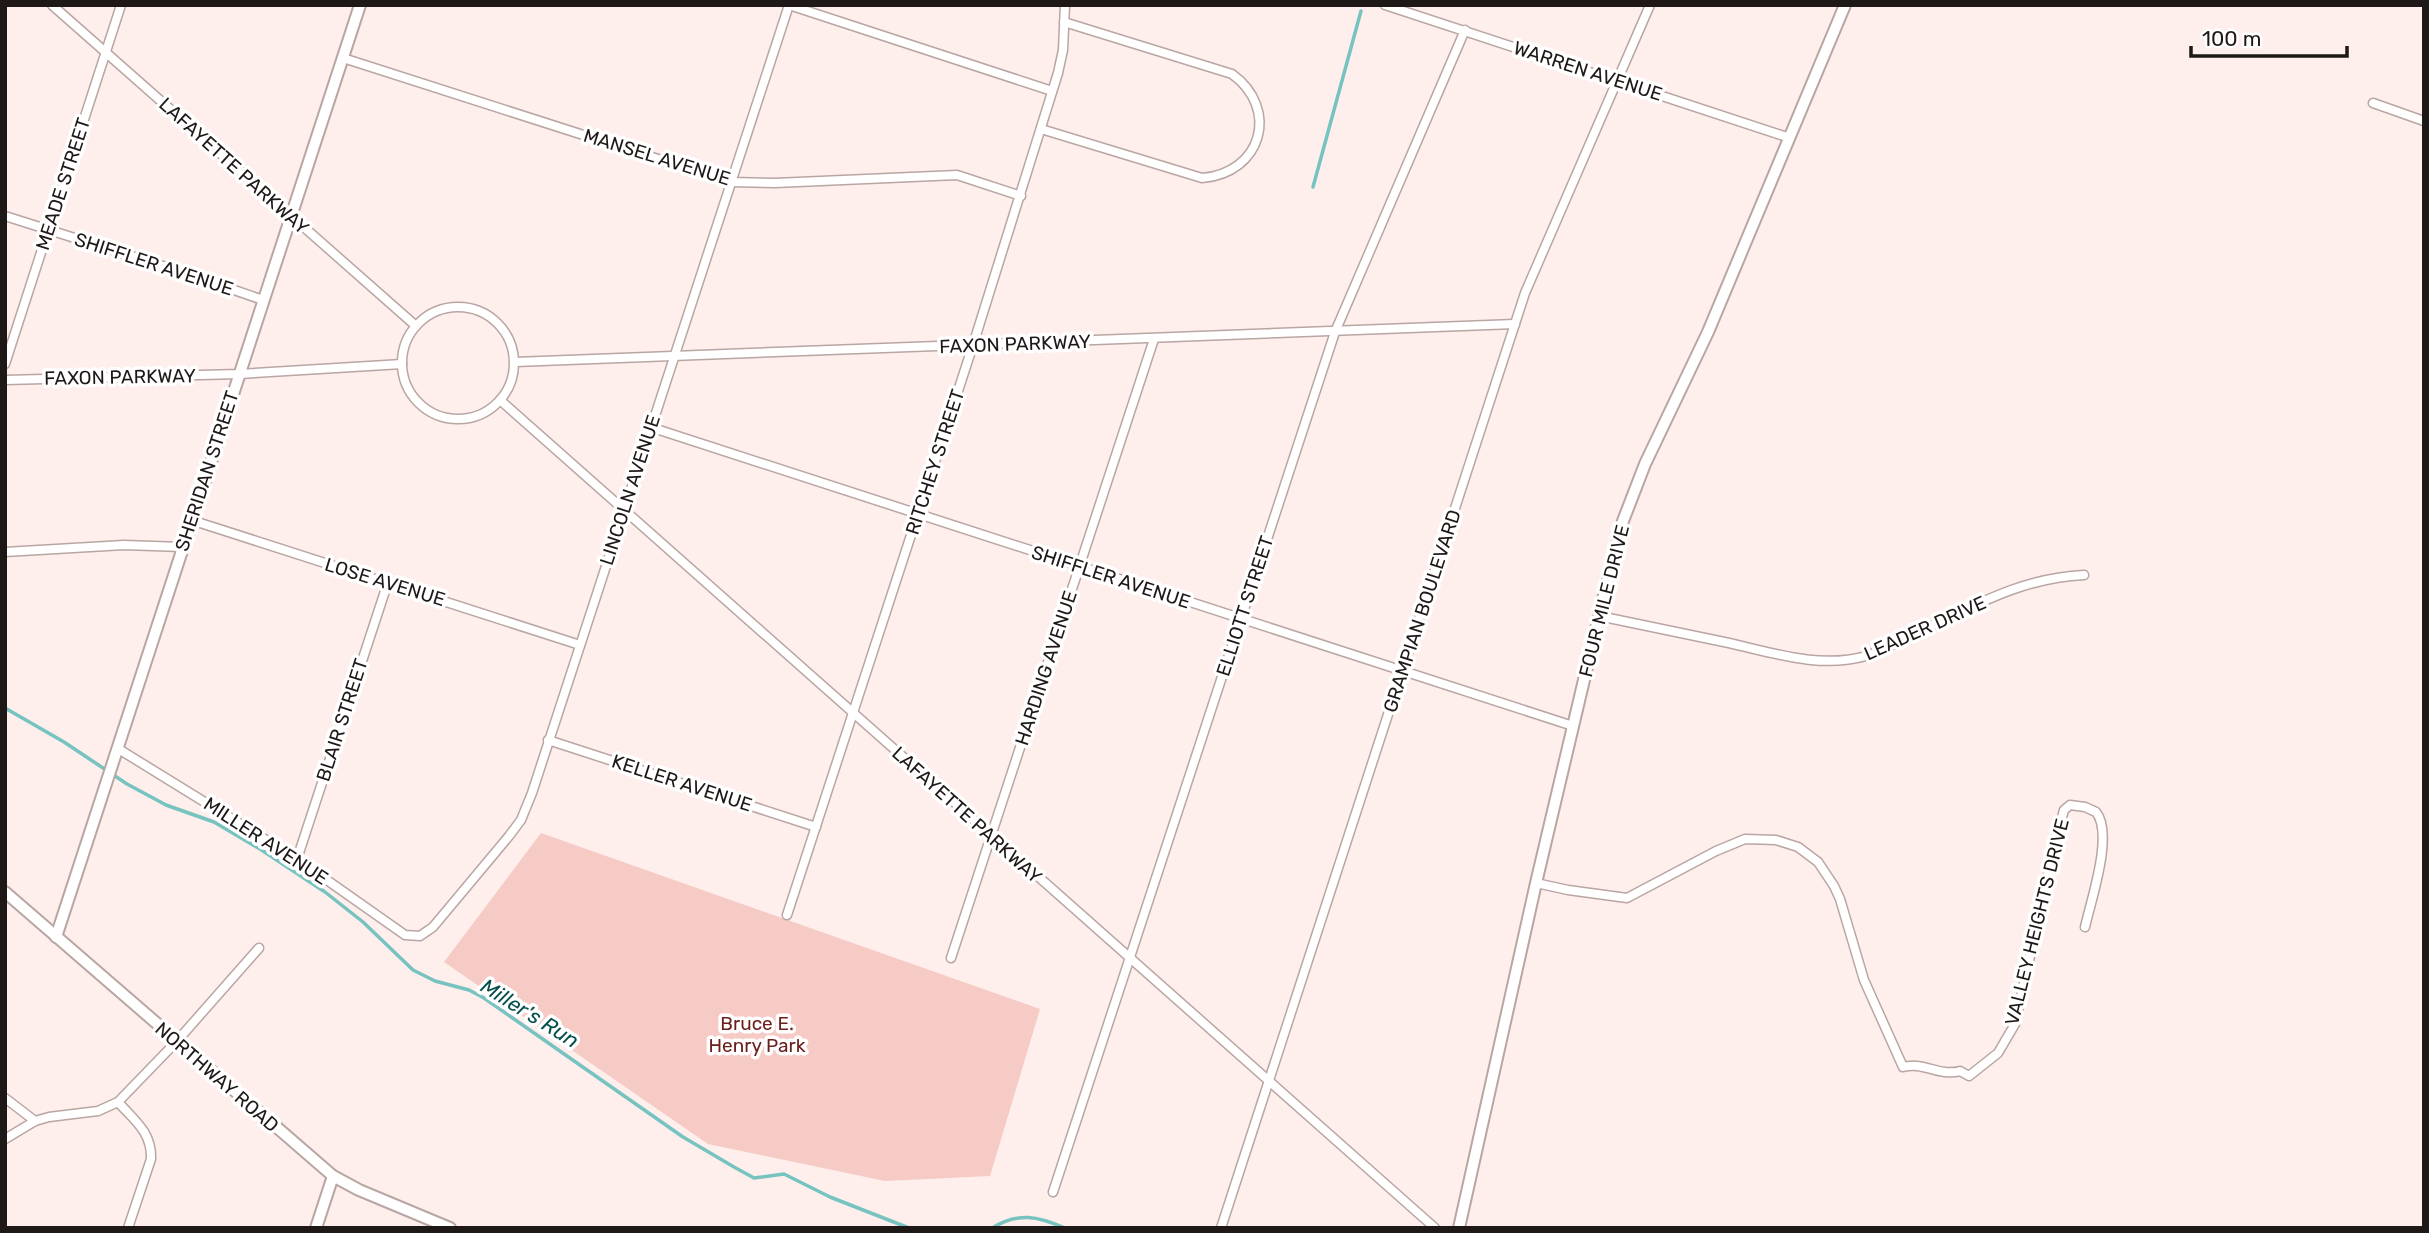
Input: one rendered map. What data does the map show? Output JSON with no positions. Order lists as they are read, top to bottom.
{
  "streets": {
    "street": [
      "WARREN AVENUE",
      "MANSEL AVENUE",
      "LAFAYETTE PARKWAY",
      "MEADE STREET",
      "SHIFFLER AVENUE",
      "FAXON PARKWAY",
      "RITCHEY STREET",
      "SHERIDAN STREET",
      "LINCOLN AVENUE",
      "LOSE AVENUE",
      "FOUR MILE DRIVE",
      "ELLIOTT STREET",
      "GRAMPIAN BOULEVARD",
      "LEADER DRIVE",
      "HARDING AVENUE",
      "BLAIR STREET",
      "KELLER AVENUE",
      "MILLER AVENUE",
      "VALLEY HEIGHTS DRIVE",
      "NORTHWAY ROAD"
    ]
  },
  "crossings": [
    ["WARREN AVENUE", "FOUR MILE DRIVE"],
    ["WARREN AVENUE", "ELLIOTT STREET"],
    ["WARREN AVENUE", "GRAMPIAN BOULEVARD"],
    ["MANSEL AVENUE", "RITCHEY STREET"],
    ["MANSEL AVENUE", "SHERIDAN STREET"],
    ["MANSEL AVENUE", "LINCOLN AVENUE"],
    ["LAFAYETTE PARKWAY", "MEADE STREET"],
    ["LAFAYETTE PARKWAY", "FAXON PARKWAY"],
    ["LAFAYETTE PARKWAY", "RITCHEY STREET"],
    ["LAFAYETTE PARKWAY", "SHERIDAN STREET"],
    ["LAFAYETTE PARKWAY", "LINCOLN AVENUE"],
    ["LAFAYETTE PARKWAY", "ELLIOTT STREET"],
    ["LAFAYETTE PARKWAY", "GRAMPIAN BOULEVARD"],
    ["LAFAYETTE PARKWAY", "HARDING AVENUE"],
    ["MEADE STREET", "SHIFFLER AVENUE"],
    ["SHIFFLER AVENUE", "RITCHEY STREET"],
    ["SHIFFLER AVENUE", "SHERIDAN STREET"],
    ["SHIFFLER AVENUE", "LINCOLN AVENUE"],
    ["SHIFFLER AVENUE", "FOUR MILE DRIVE"],
    ["SHIFFLER AVENUE", "ELLIOTT STREET"],
    ["SHIFFLER AVENUE", "GRAMPIAN BOULEVARD"],
    ["SHIFFLER AVENUE", "HARDING AVENUE"],
    ["FAXON PARKWAY", "RITCHEY STREET"],
    ["FAXON PARKWAY", "SHERIDAN STREET"],
    ["FAXON PARKWAY", "LINCOLN AVENUE"],
    ["FAXON PARKWAY", "ELLIOTT STREET"],
    ["FAXON PARKWAY", "GRAMPIAN BOULEVARD"],
    ["FAXON PARKWAY", "HARDING AVENUE"],
    ["RITCHEY STREET", "KELLER AVENUE"],
    ["SHERIDAN STREET", "LOSE AVENUE"],
    ["SHERIDAN STREET", "MILLER AVENUE"],
    ["SHERIDAN STREET", "NORTHWAY ROAD"],
    ["LINCOLN AVENUE", "LOSE AVENUE"],
    ["LINCOLN AVENUE", "KELLER AVENUE"],
    ["LINCOLN AVENUE", "MILLER AVENUE"],
    ["LOSE AVENUE", "BLAIR STREET"],
    ["FOUR MILE DRIVE", "LEADER DRIVE"],
    ["FOUR MILE DRIVE", "VALLEY HEIGHTS DRIVE"],
    ["BLAIR STREET", "MILLER AVENUE"]
  ],
  "water": ["Miller's Run"],
  "parks": ["Bruce E. Henry Park"],
  "scale_bar": "100 m"
}
